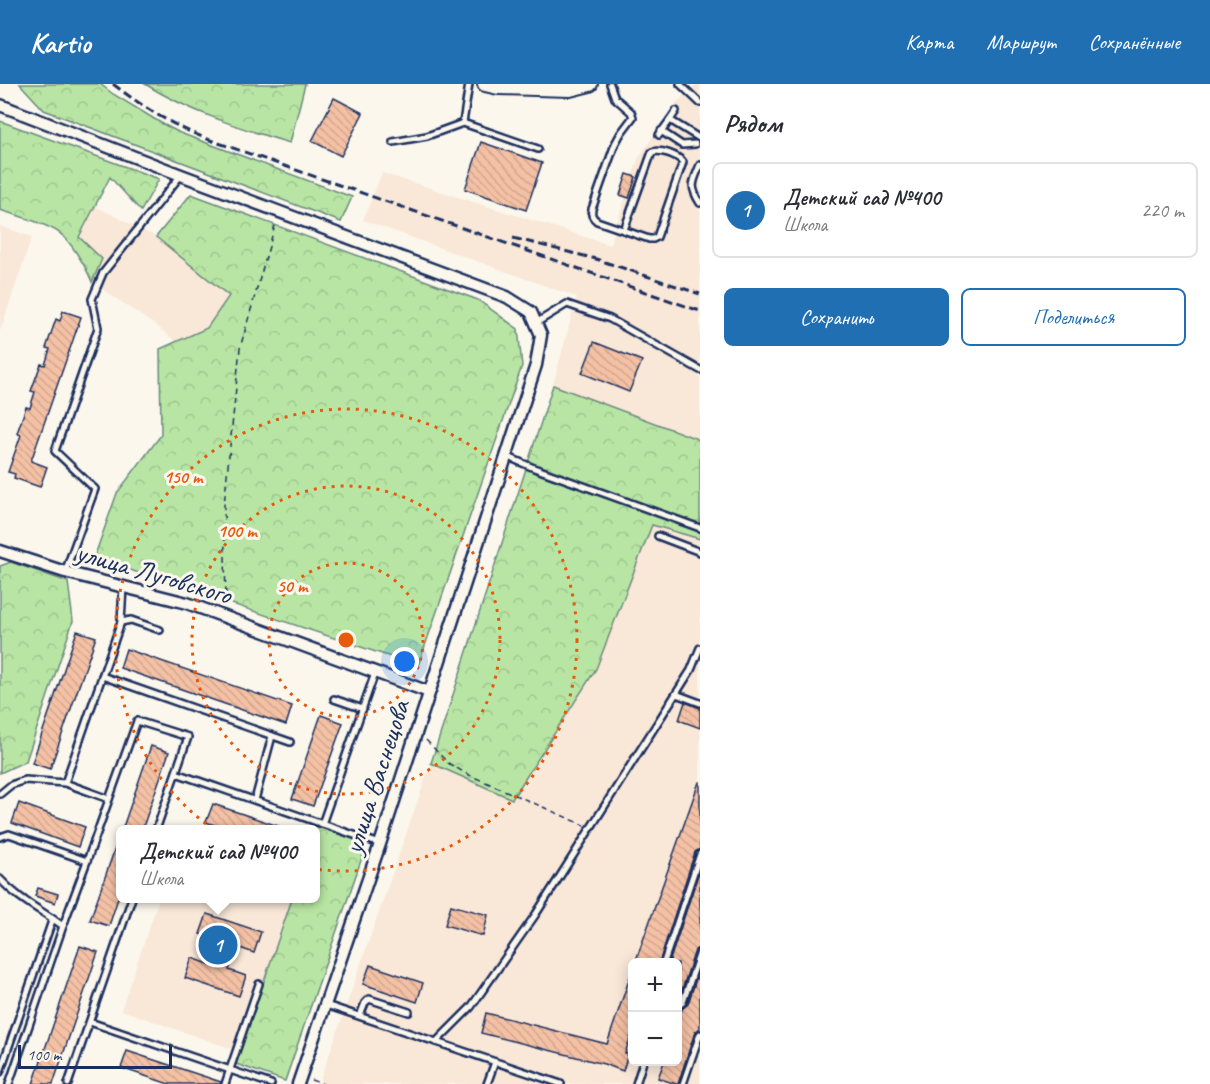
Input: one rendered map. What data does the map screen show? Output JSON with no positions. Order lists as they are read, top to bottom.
{
  "streets": {
    "street": ["улица Луговского", "улица Васнецова"]
  },
  "crossings": [
    ["улица Луговского", "улица Васнецова"]
  ],
  "scale_bar": "100 m",
  "page": {
    "header": "Kartio",
    "nav": ["Карта", "Маршрут", "Сохранённые"],
    "heading": "Рядом",
    "list": [
      {
        "mark": "1",
        "name": "Детский сад №400",
        "note": "Школа",
        "value": "220 m"
      }
    ],
    "buttons": ["Сохранить", "Поделиться"],
    "popup": ["Детский сад №400", "Школа"],
    "pins": "1",
    "map_buttons": ["+", "−"],
    "scale": "100 m"
  },
  "rings": ["150 m", "100 m", "50 m"]
}
